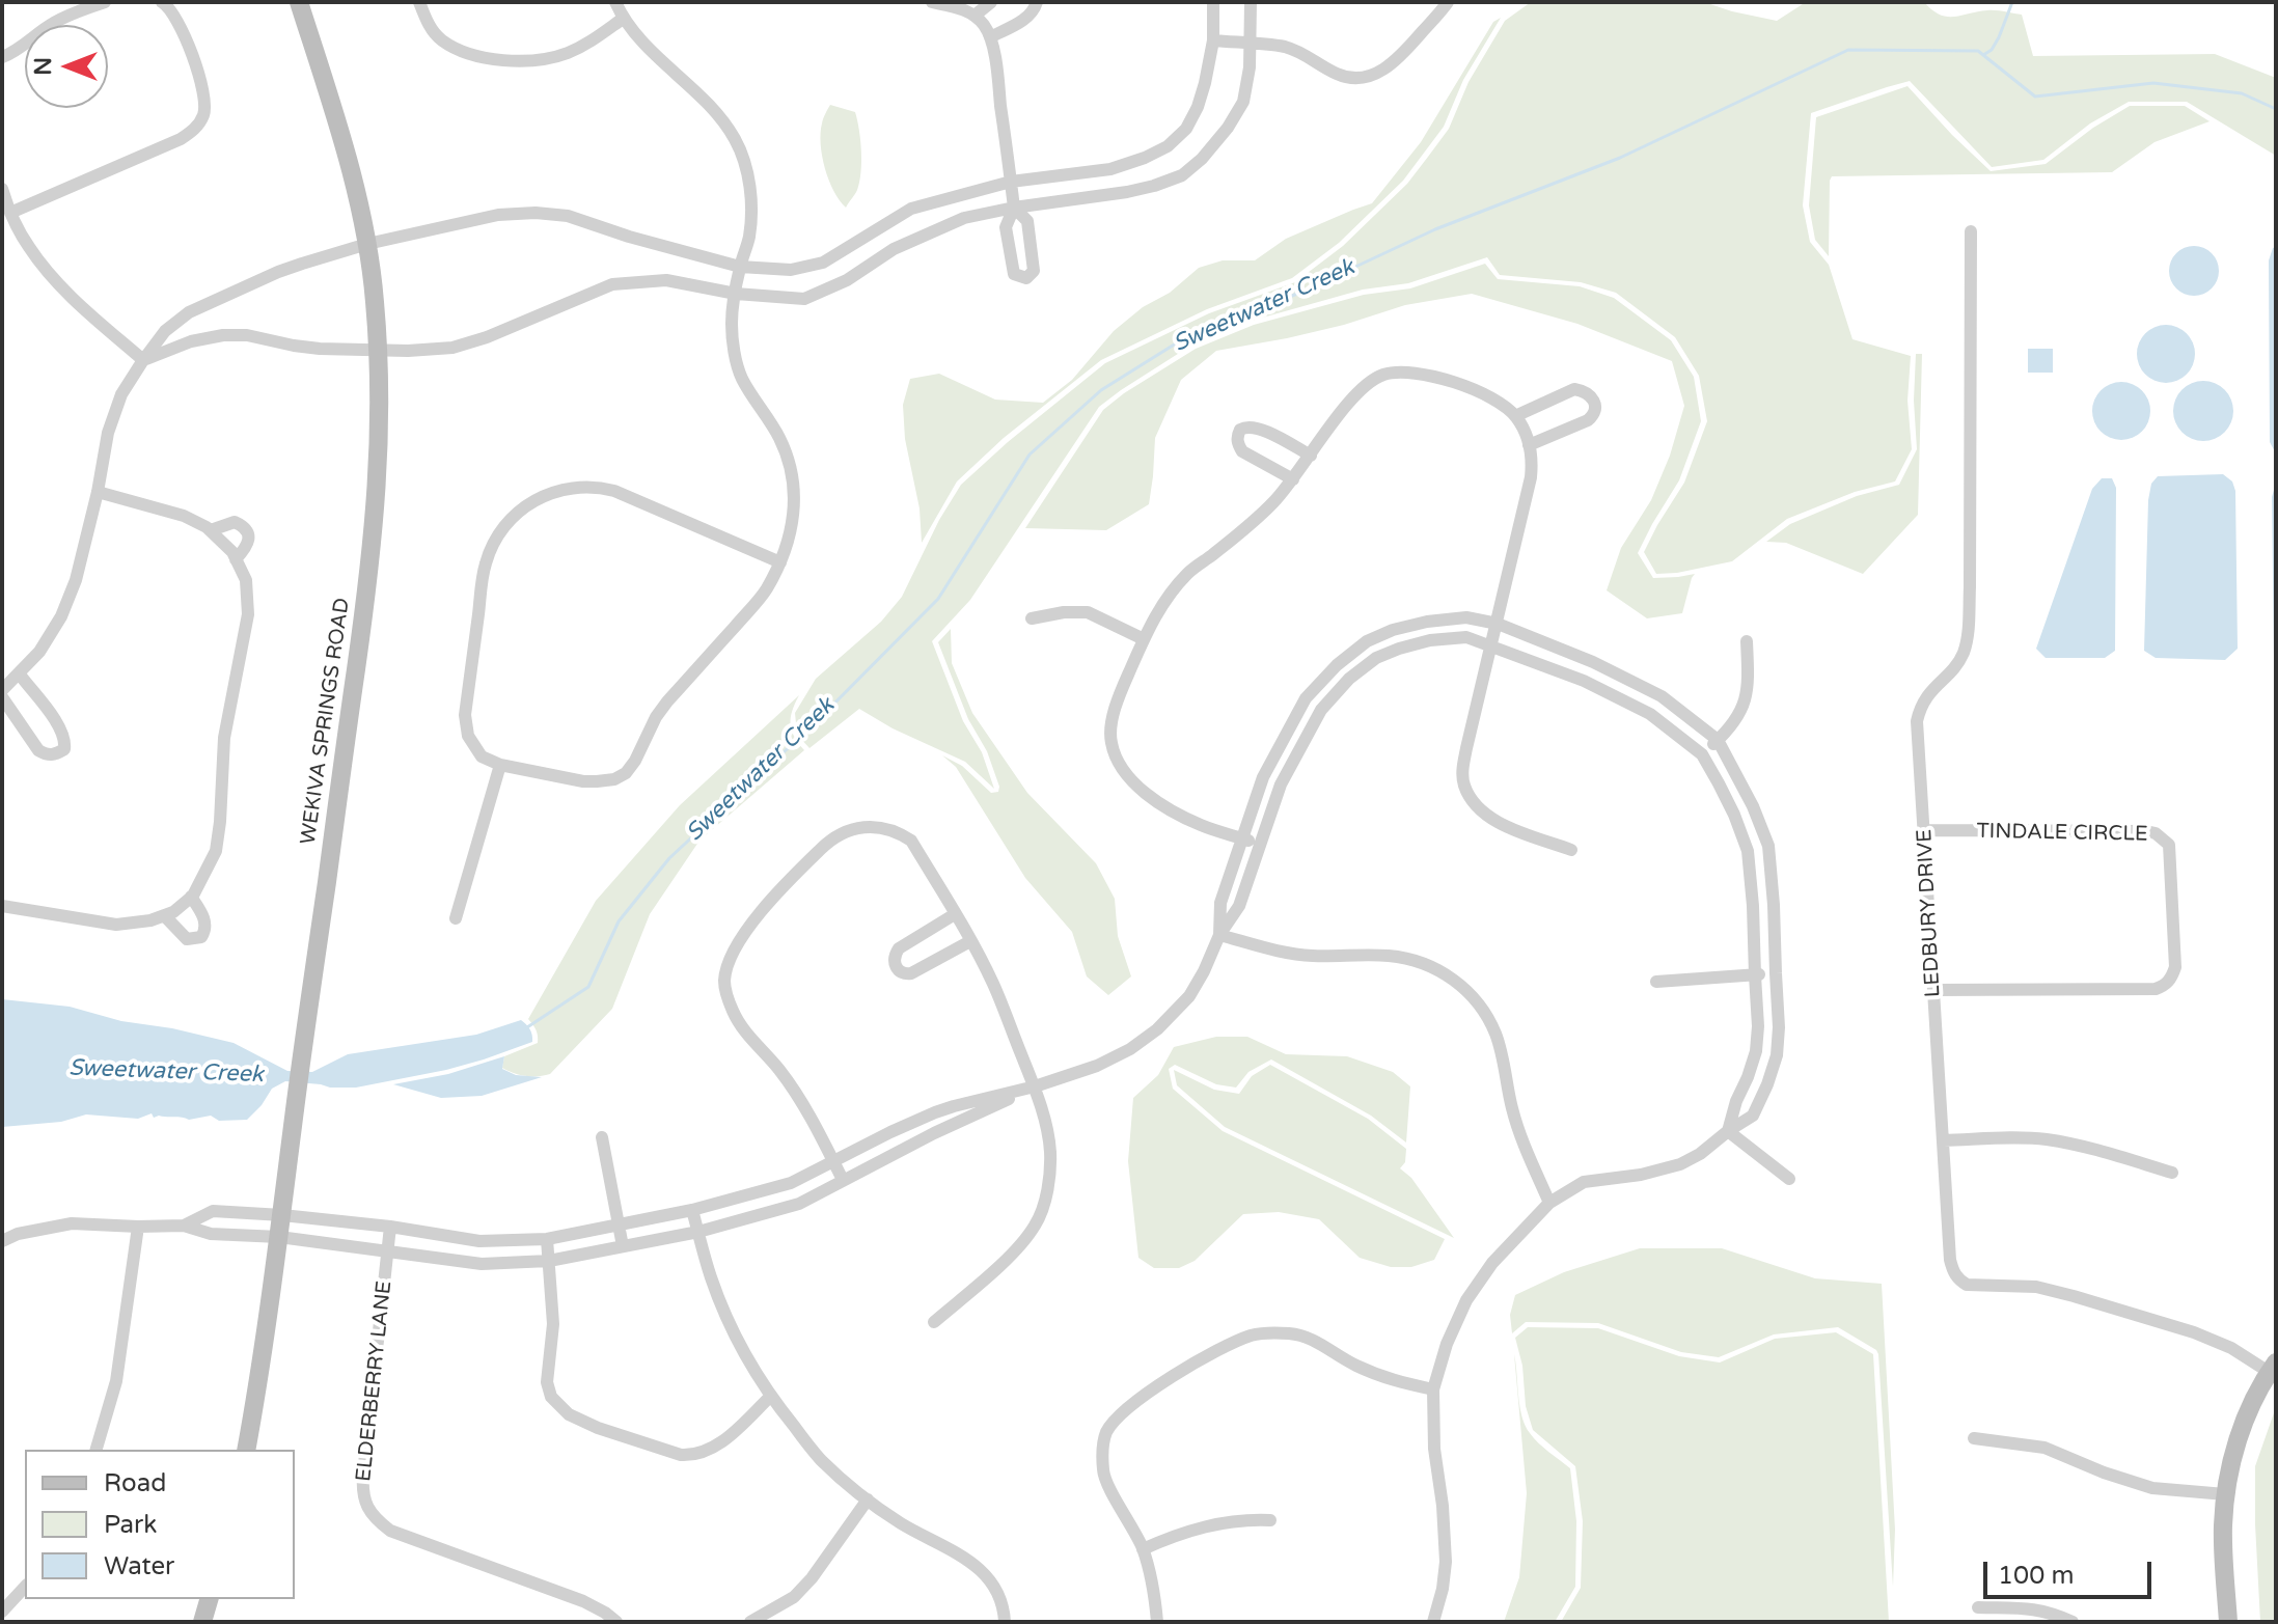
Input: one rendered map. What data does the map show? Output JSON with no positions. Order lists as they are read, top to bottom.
{
  "streets": {
    "main road": ["WEKIVA SPRINGS ROAD"],
    "street": ["TINDALE CIRCLE", "LEDBURY DRIVE", "ELDERBERRY LANE"]
  },
  "crossings": [
    ["TINDALE CIRCLE", "LEDBURY DRIVE"]
  ],
  "water": ["Sweetwater Creek"],
  "legend": ["Road", "Park", "Water"],
  "scale_bar": "100 m",
  "north": "left"
}
